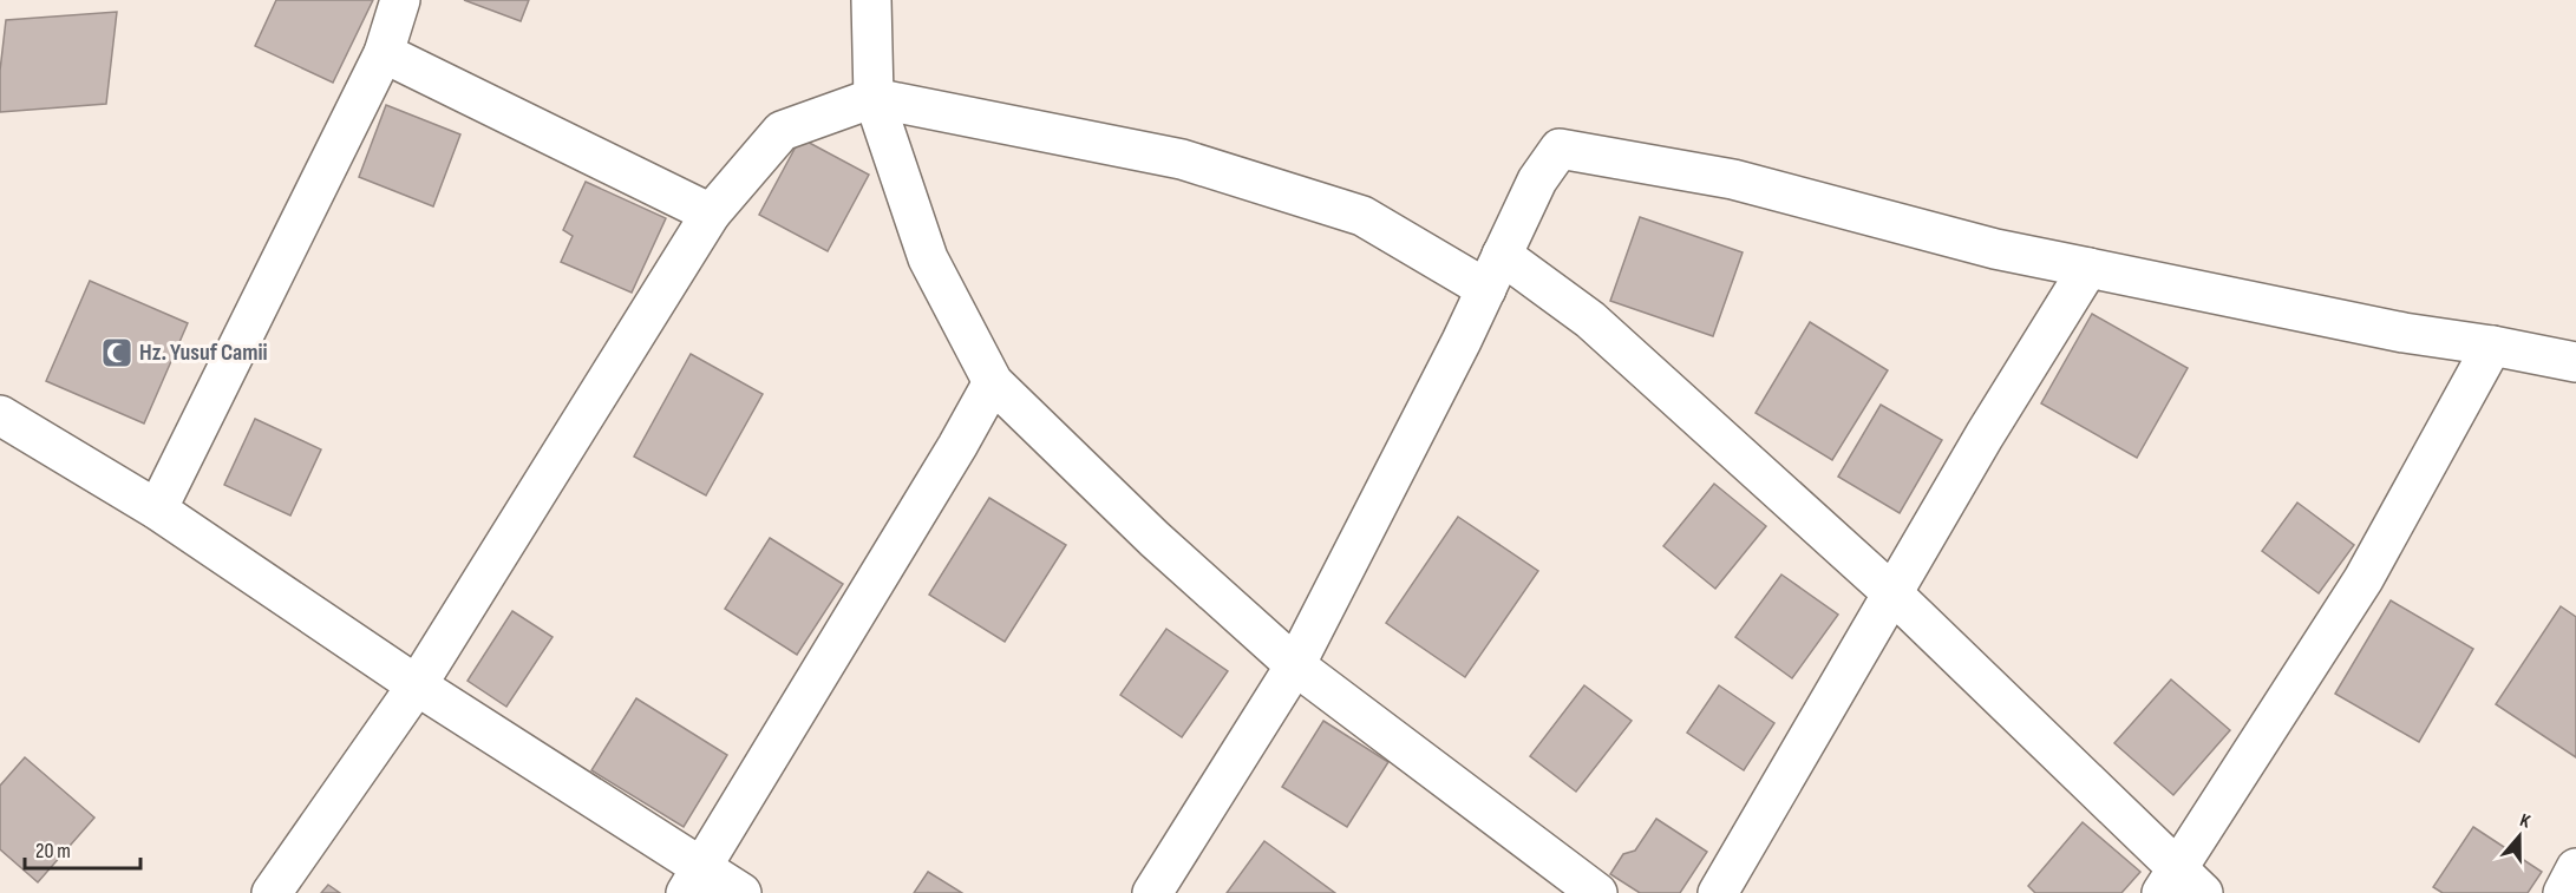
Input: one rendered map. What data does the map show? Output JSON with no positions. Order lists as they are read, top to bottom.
{
  "places": {
    "mosque": ["Hz. Yusuf Camii"]
  },
  "scale_bar": "20 m",
  "north": "top"
}
